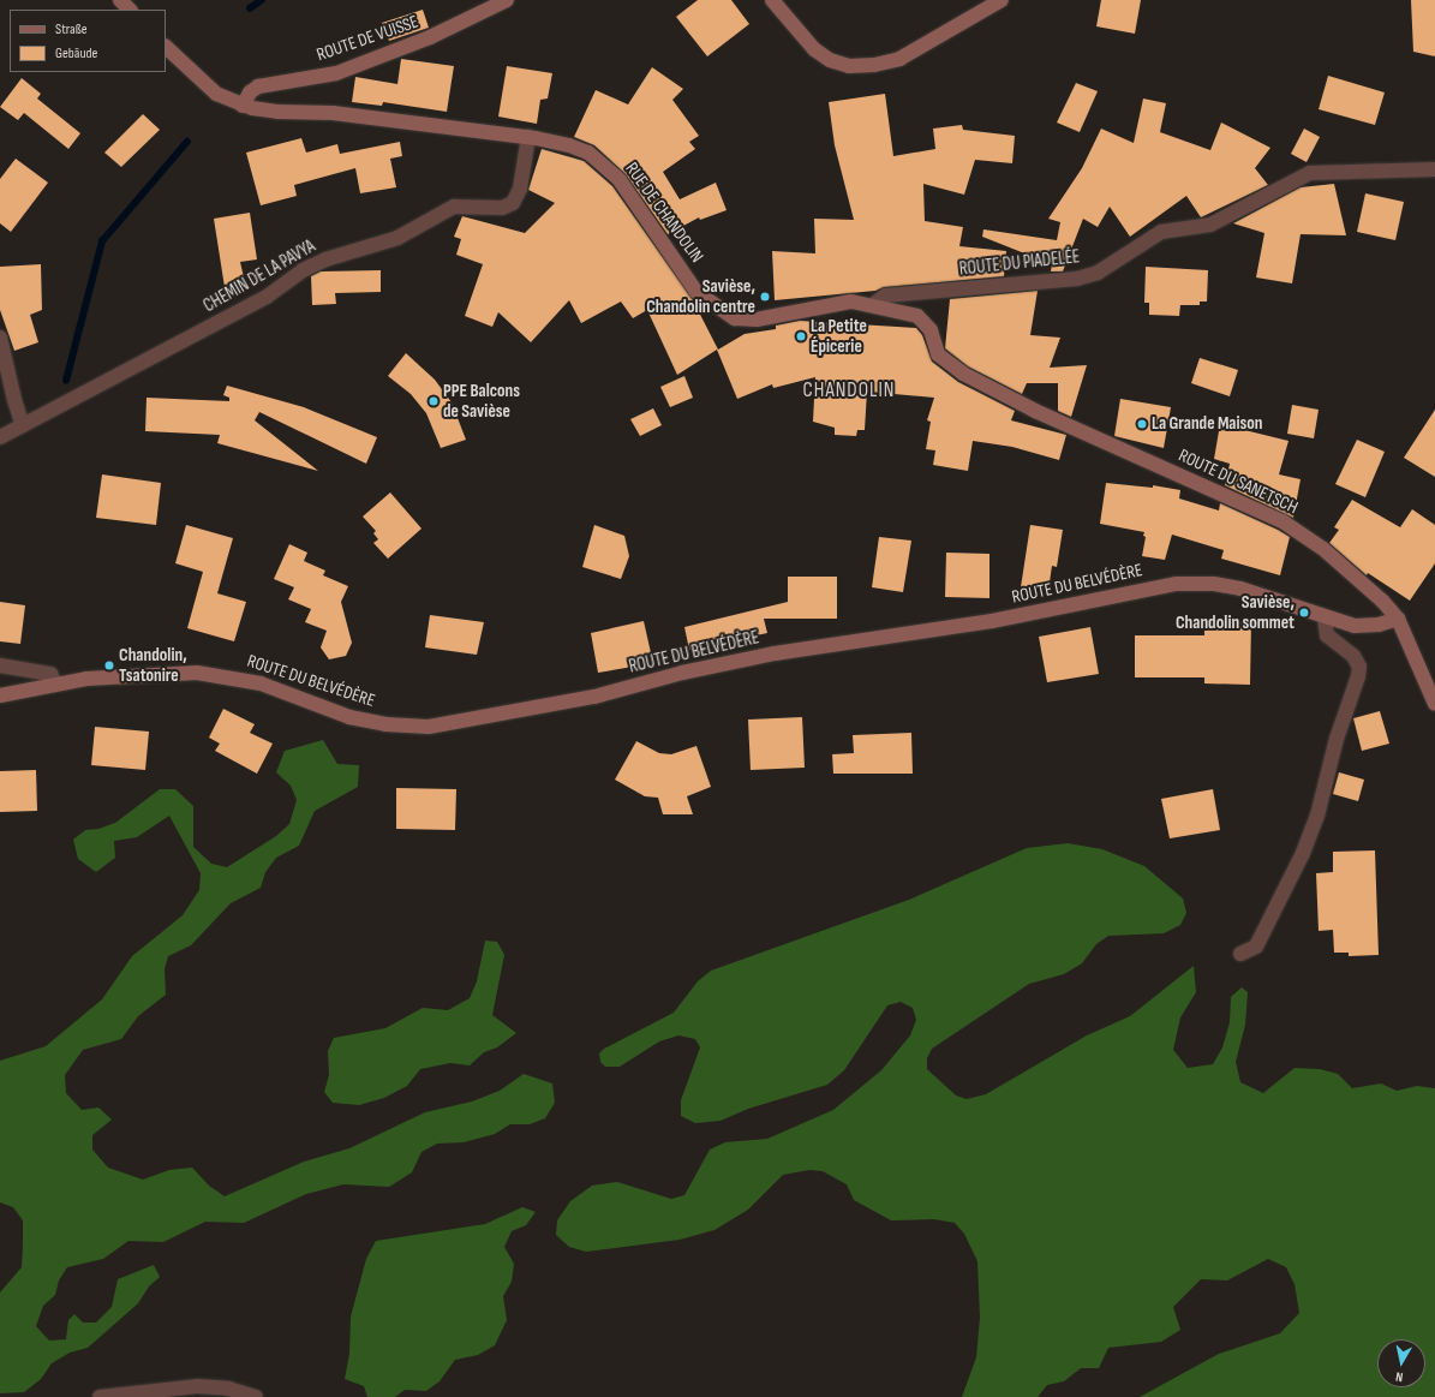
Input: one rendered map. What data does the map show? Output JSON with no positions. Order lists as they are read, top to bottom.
{
  "streets": {
    "street": [
      "ROUTE DE VUISSE",
      "RUE DE CHANDOLIN",
      "ROUTE DU PIADELÉE",
      "CHEMIN DE LA PAVYA",
      "ROUTE DU SANETSCH",
      "ROUTE DU BELVÉDÈRE"
    ]
  },
  "crossings": [
    ["ROUTE DE VUISSE", "RUE DE CHANDOLIN"],
    ["RUE DE CHANDOLIN", "ROUTE DU PIADELÉE"],
    ["RUE DE CHANDOLIN", "CHEMIN DE LA PAVYA"],
    ["RUE DE CHANDOLIN", "ROUTE DU SANETSCH"],
    ["ROUTE DU PIADELÉE", "ROUTE DU SANETSCH"],
    ["ROUTE DU SANETSCH", "ROUTE DU BELVÉDÈRE"]
  ],
  "districts": ["CHANDOLIN"],
  "places": [
    "Savièse, Chandolin centre",
    "La Petite Épicerie",
    "PPE Balcons de Savièse",
    "La Grande Maison",
    "Savièse, Chandolin sommet",
    "Chandolin, Tsatonire"
  ],
  "legend": ["Straße", "Gebäude"],
  "north": "bottom"
}
